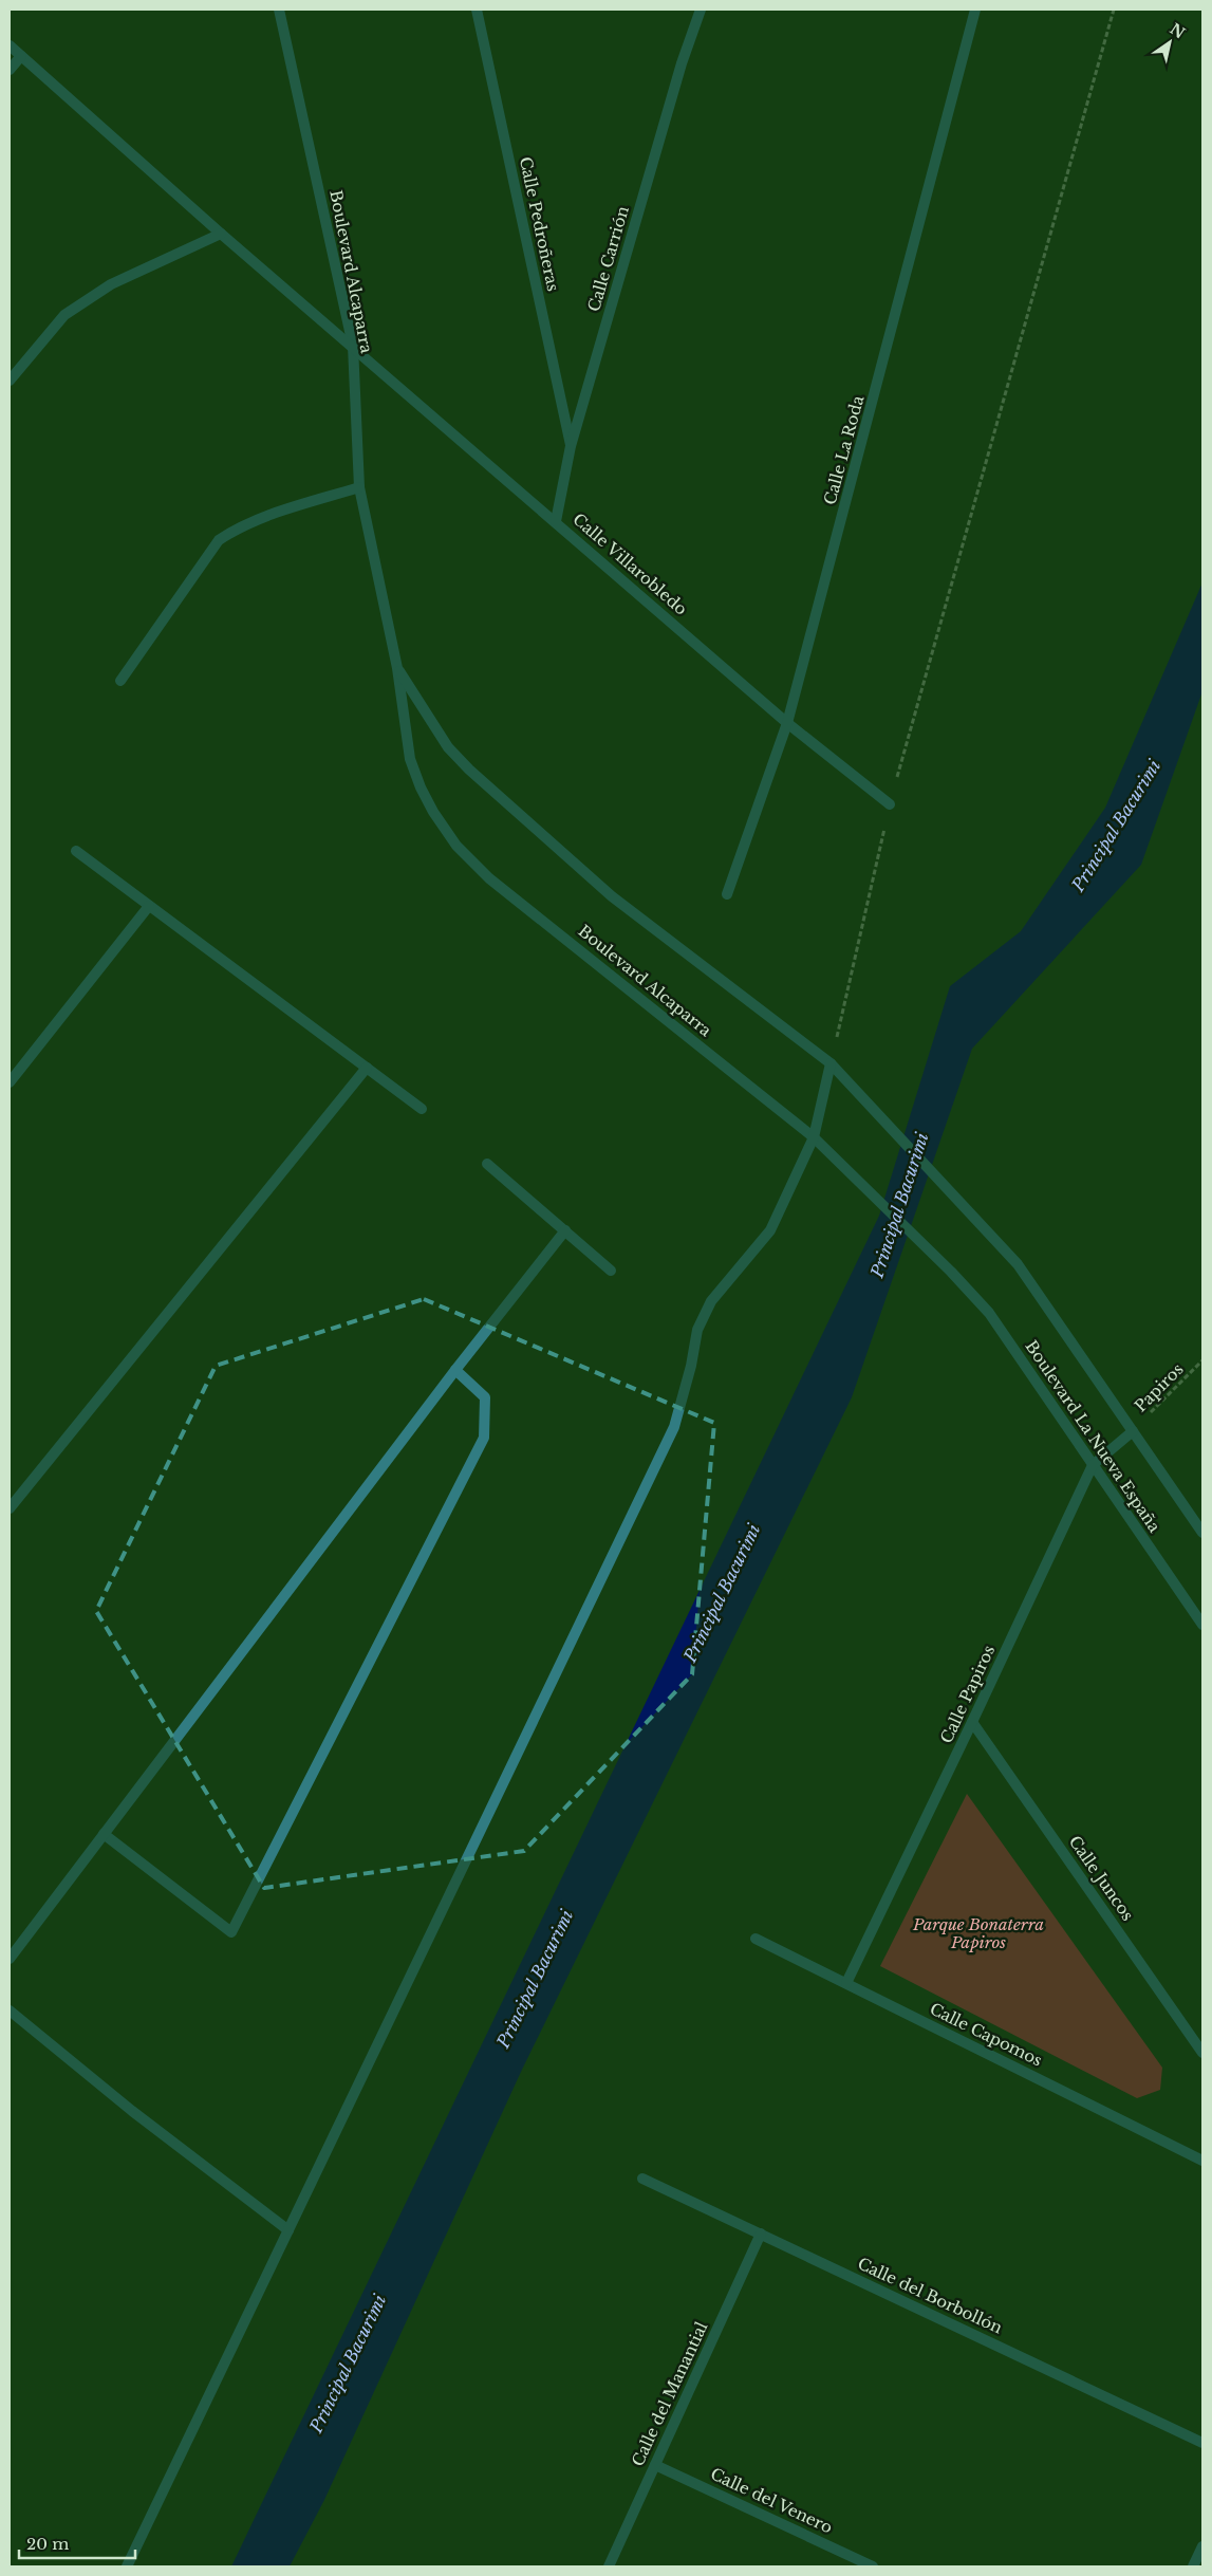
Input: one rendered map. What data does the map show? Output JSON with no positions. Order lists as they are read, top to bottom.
{
  "streets": {
    "street": [
      "Calle Pedroñeras",
      "Calle Carrión",
      "Boulevard Alcaparra",
      "Calle La Roda",
      "Calle Villarobledo",
      "Boulevard La Nueva España",
      "Calle Papiros",
      "Calle Juncos",
      "Calle Capomos",
      "Calle del Borbollón",
      "Calle del Manantial",
      "Calle del Venero"
    ],
    "path": ["Papiros"]
  },
  "crossings": [
    ["Calle Pedroñeras", "Calle Carrión"],
    ["Calle Carrión", "Calle Villarobledo"],
    ["Boulevard Alcaparra", "Calle Villarobledo"],
    ["Boulevard Alcaparra", "Papiros"],
    ["Boulevard Alcaparra", "Boulevard La Nueva España"],
    ["Boulevard Alcaparra", "Calle Papiros"],
    ["Calle La Roda", "Calle Villarobledo"],
    ["Papiros", "Calle Papiros"],
    ["Boulevard La Nueva España", "Calle Papiros"],
    ["Calle Papiros", "Calle Juncos"],
    ["Calle Papiros", "Calle Capomos"],
    ["Calle del Borbollón", "Calle del Manantial"],
    ["Calle del Manantial", "Calle del Venero"]
  ],
  "water": ["Principal Bacurimi"],
  "parks": ["Parque Bonaterra Papiros"],
  "scale_bar": "20 m",
  "north": "top right"
}
